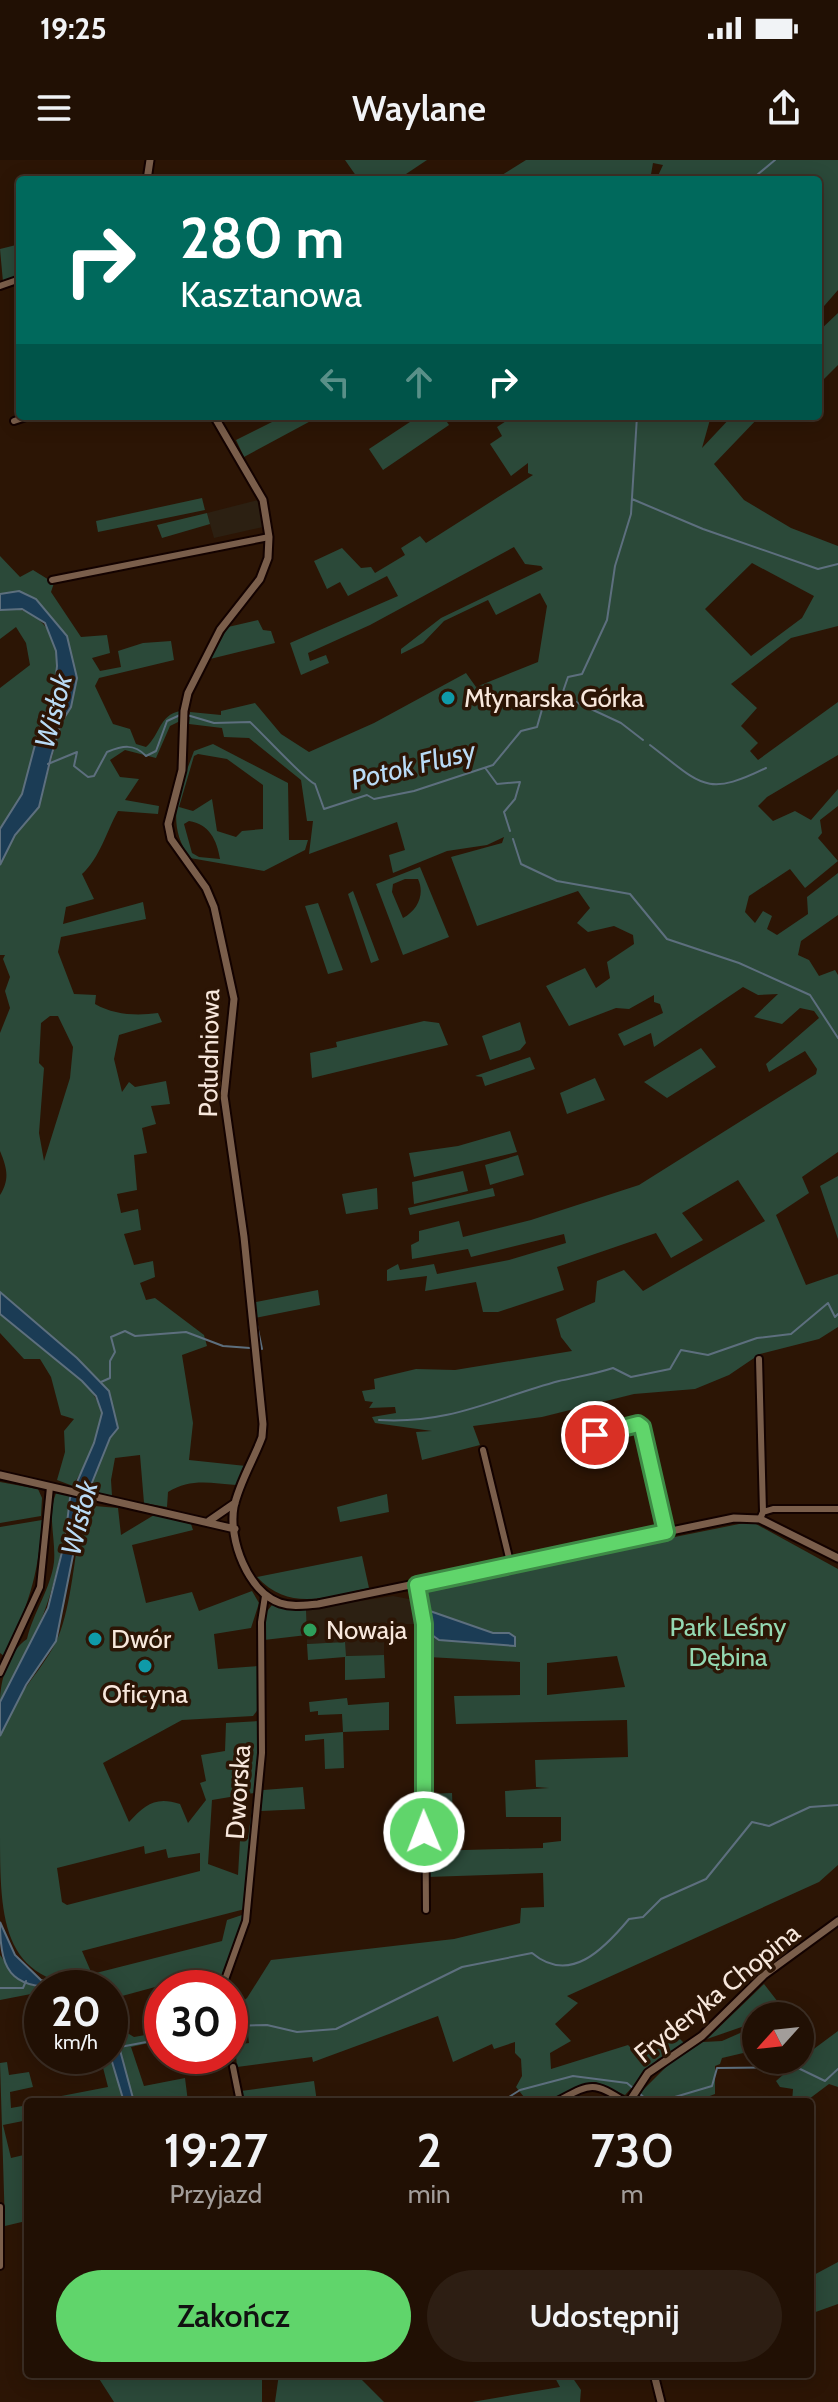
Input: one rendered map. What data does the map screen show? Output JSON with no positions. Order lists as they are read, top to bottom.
{
  "streets": {
    "street": ["Południowa", "Dworska", "Fryderyka Chopina"]
  },
  "crossings": [
    ["Południowa", "Dworska"]
  ],
  "water": ["Wisłok", "Potok Flusy"],
  "parks": ["Park Leśny Dębina"],
  "places": [
    "Młynarska Górka",
    "Nowaja",
    "Dwór",
    "Oficyna"
  ],
  "north": "bottom left",
  "page": {
    "status": "19:25",
    "header": "Waylane",
    "turn": ["280 m", "Kasztanowa"],
    "speed": "20 km/h",
    "limit": "30",
    "eta": [
      "19:27",
      "Przyjazd",
      "2",
      "min",
      "730",
      "m"
    ],
    "buttons": ["Zakończ", "Udostępnij"]
  }
}
